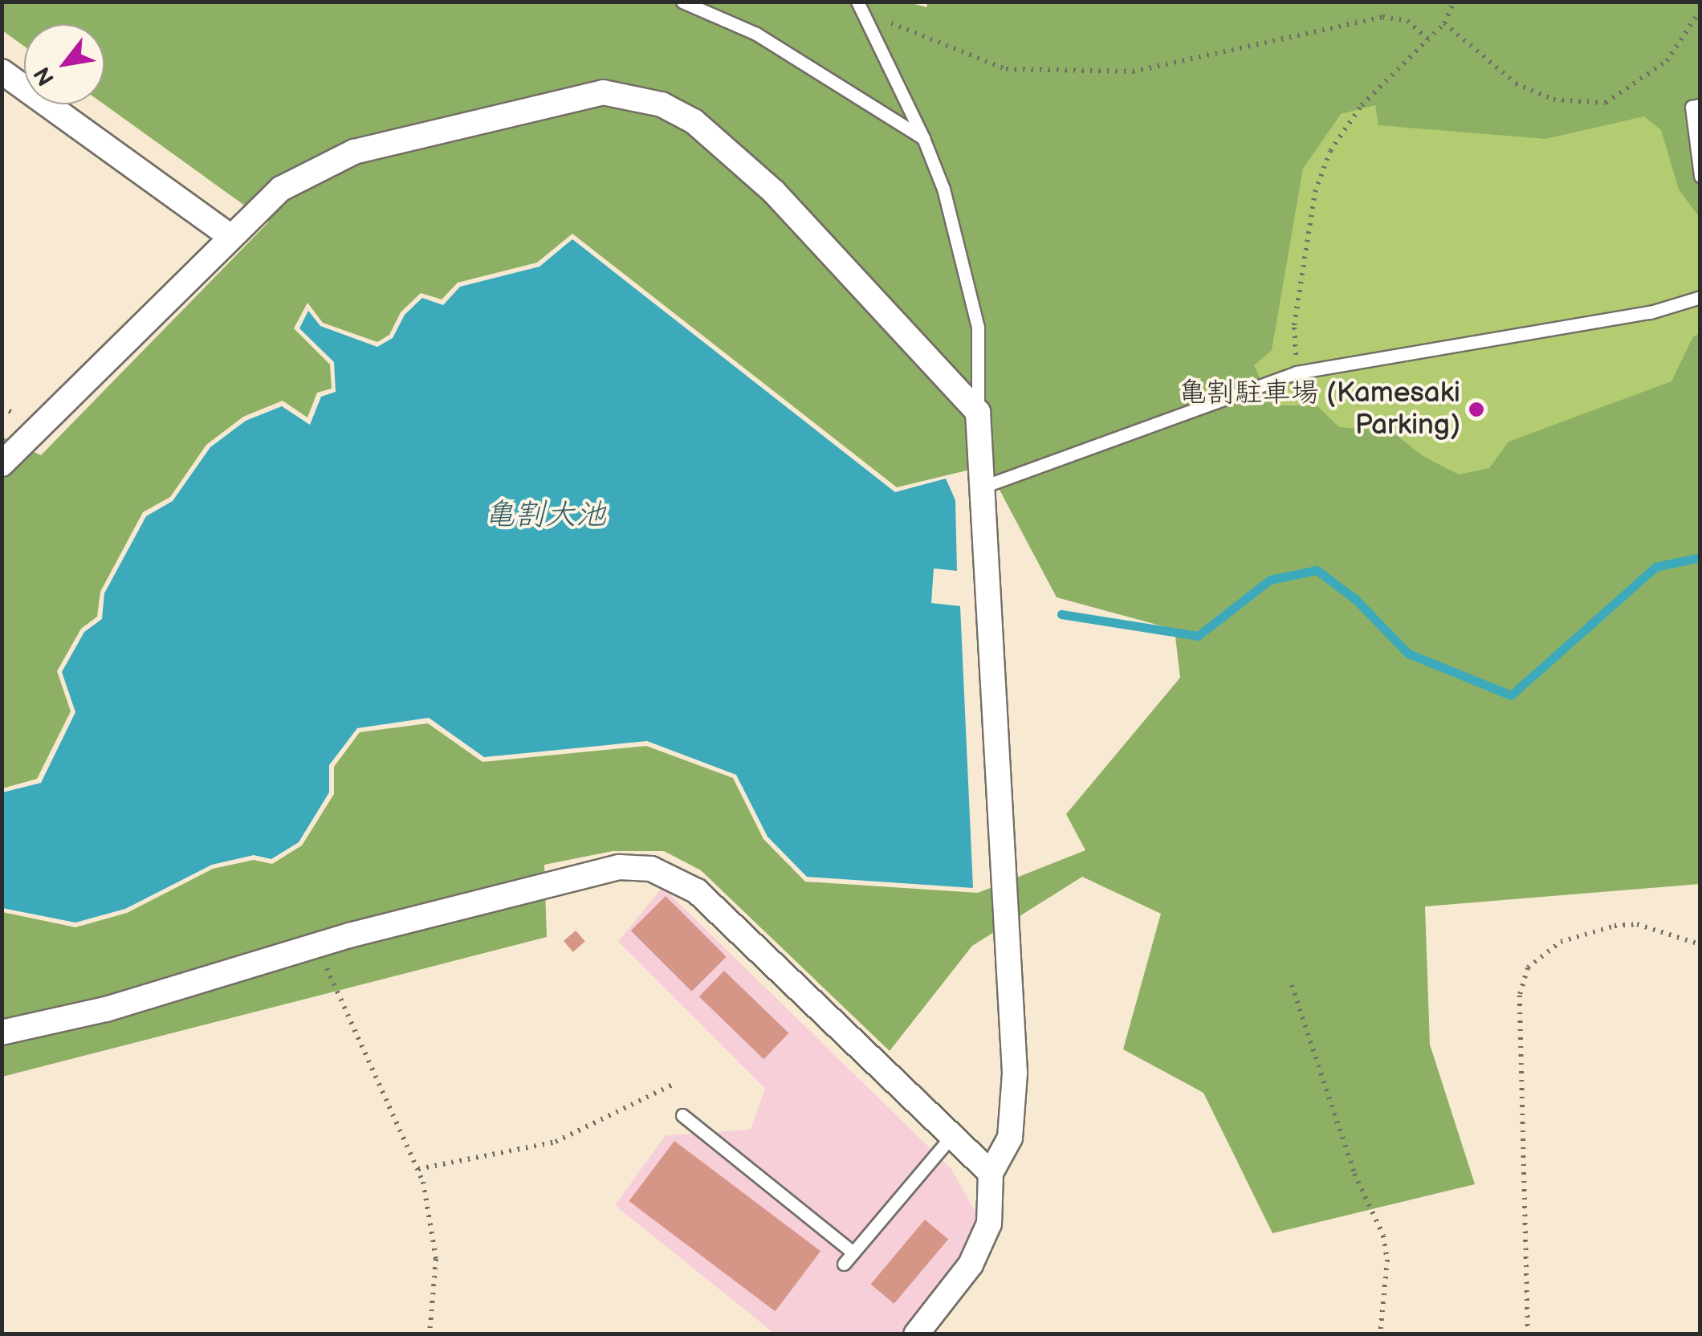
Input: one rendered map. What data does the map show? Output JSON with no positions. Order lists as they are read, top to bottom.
{
  "water": ["亀割大池"],
  "places": ["亀割駐車場 (Kamesaki Parking)"],
  "north": "bottom left"
}
